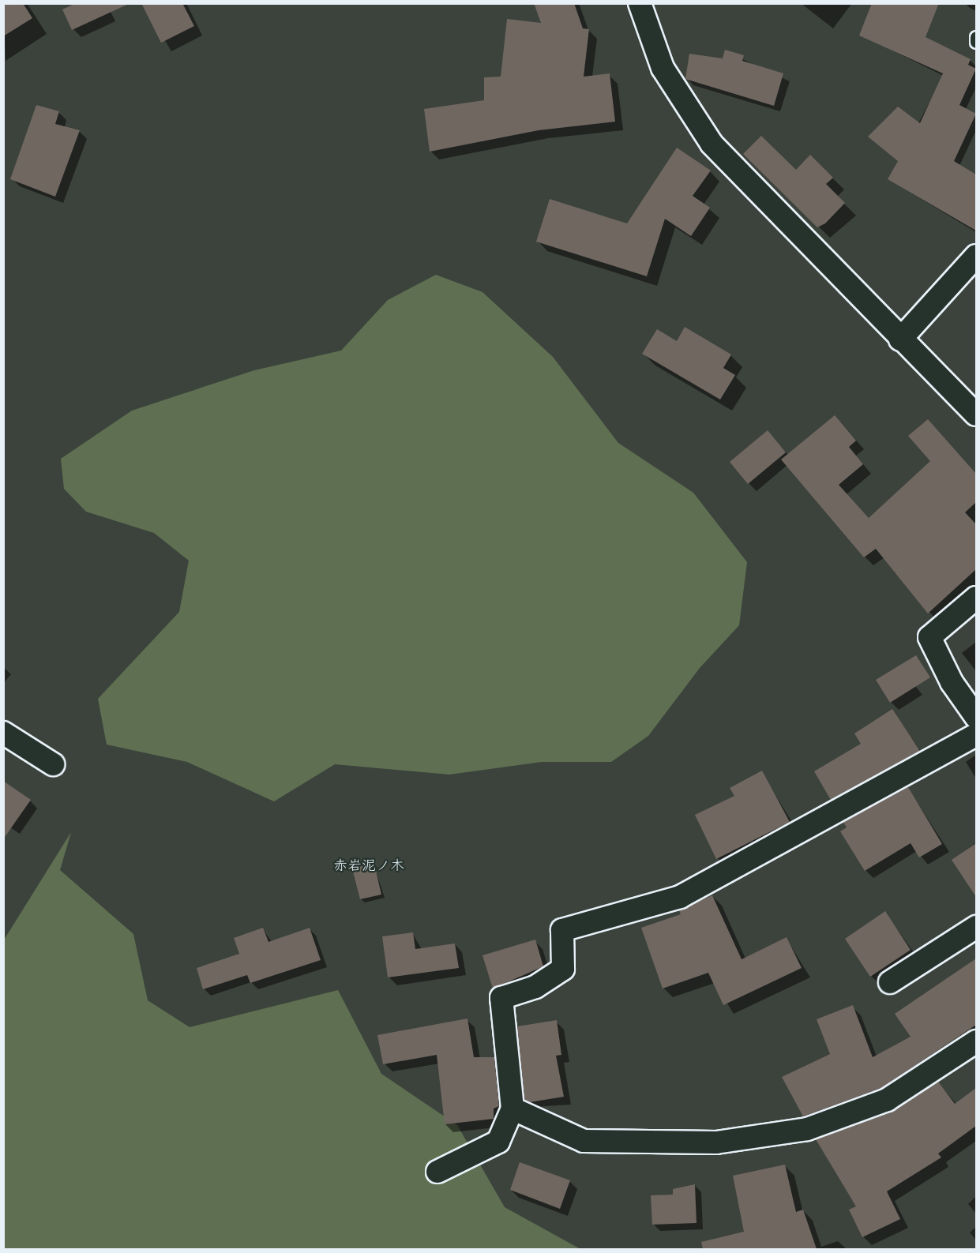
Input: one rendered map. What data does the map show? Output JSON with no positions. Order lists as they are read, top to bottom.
{
  "districts": ["赤岩泥ノ木"]
}
